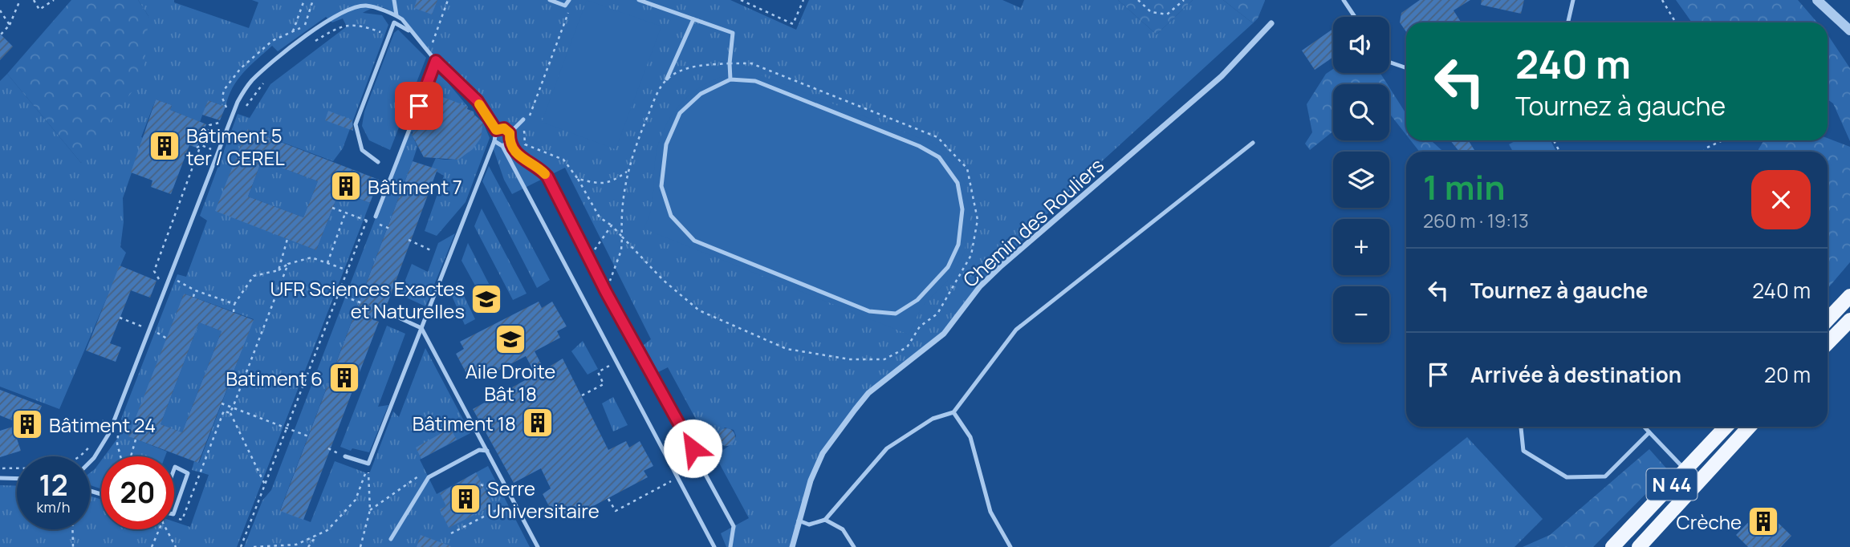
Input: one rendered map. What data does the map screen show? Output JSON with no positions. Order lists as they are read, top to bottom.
{
  "streets": {
    "main road": ["N 44"],
    "street": ["Chemin des Rouliers"]
  },
  "places": {
    "building": [
      "Bâtiment 5 ter / CEREL",
      "Bâtiment 7",
      "Batiment 6",
      "Bâtiment 18",
      "Bâtiment 24",
      "Serre Universitaire",
      "Crèche"
    ],
    "school or university": ["UFR Sciences Exactes et Naturelles", "Aile Droite Bât 18"]
  },
  "page": {
    "map_buttons": ["+", "−"],
    "turn": ["240 m", "Tournez à gauche"],
    "heading": ["1 min", "260 m · 19:13"],
    "list": [
      {
        "name": "Tournez à gauche",
        "value": "240 m"
      },
      {
        "name": "Arrivée à destination",
        "value": "20 m"
      }
    ],
    "speed": "12 km/h",
    "limit": "20"
  }
}
